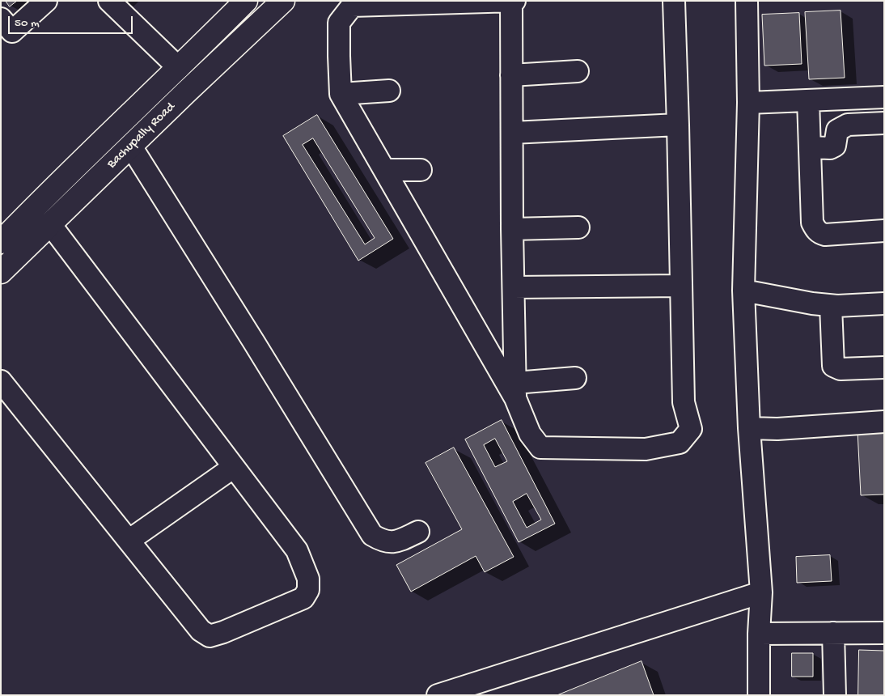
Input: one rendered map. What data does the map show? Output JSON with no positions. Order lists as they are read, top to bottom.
{
  "streets": {
    "main road": ["Bachupally Road"]
  },
  "scale_bar": "50 m"
}
